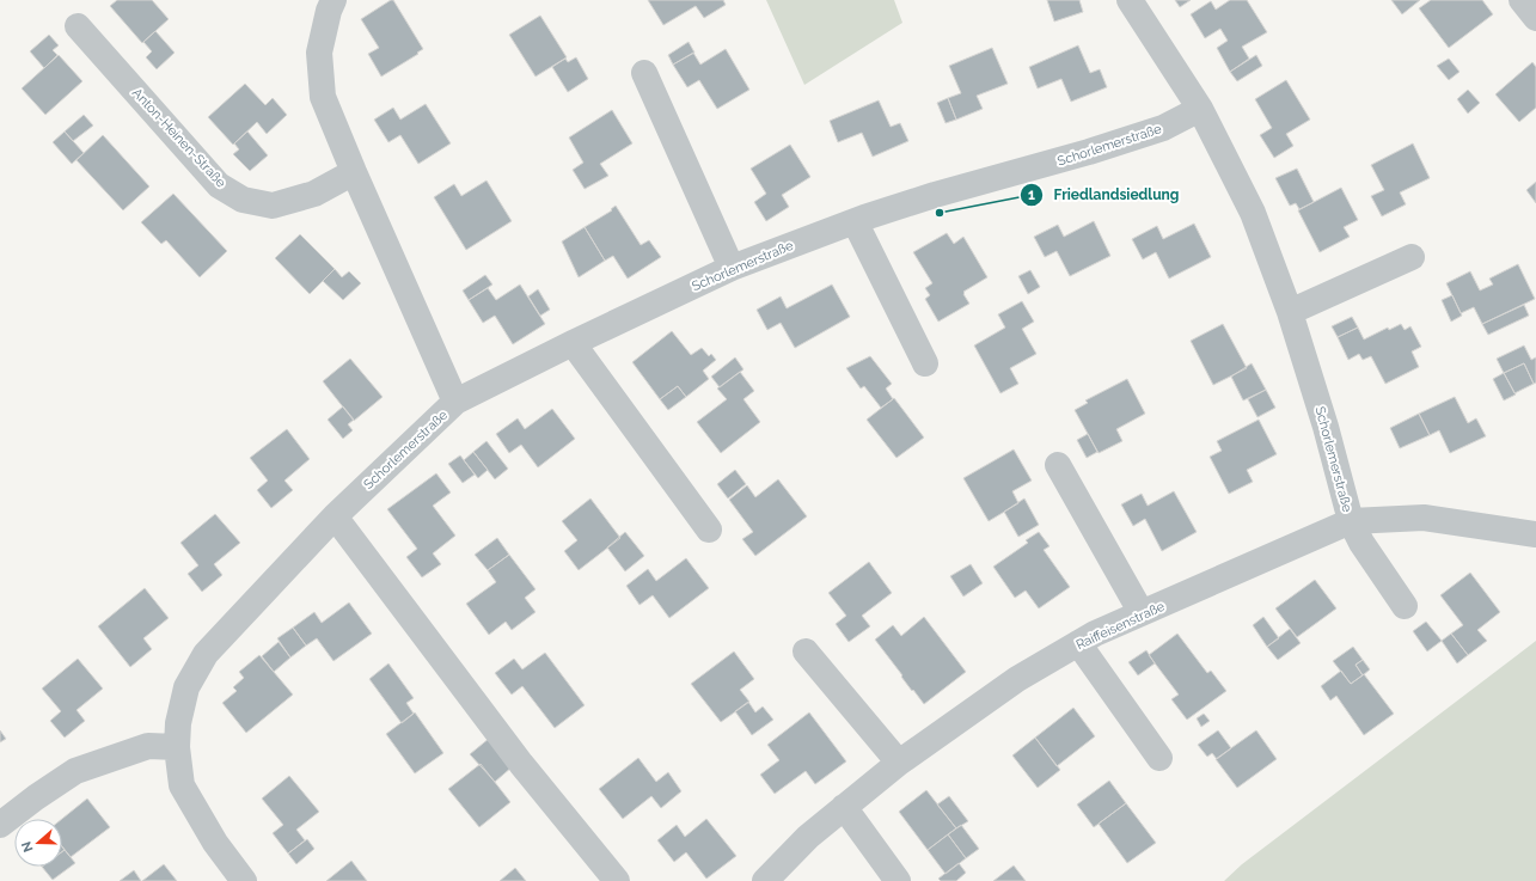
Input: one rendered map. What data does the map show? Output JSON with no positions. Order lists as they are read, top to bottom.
{
  "streets": {
    "street": ["Anton-Heinen-Straße", "Schorlemerstraße", "Raiffeisenstraße"]
  },
  "crossings": [
    ["Schorlemerstraße", "Raiffeisenstraße"]
  ],
  "places": ["Friedlandsiedlung"],
  "north": "left"
}
